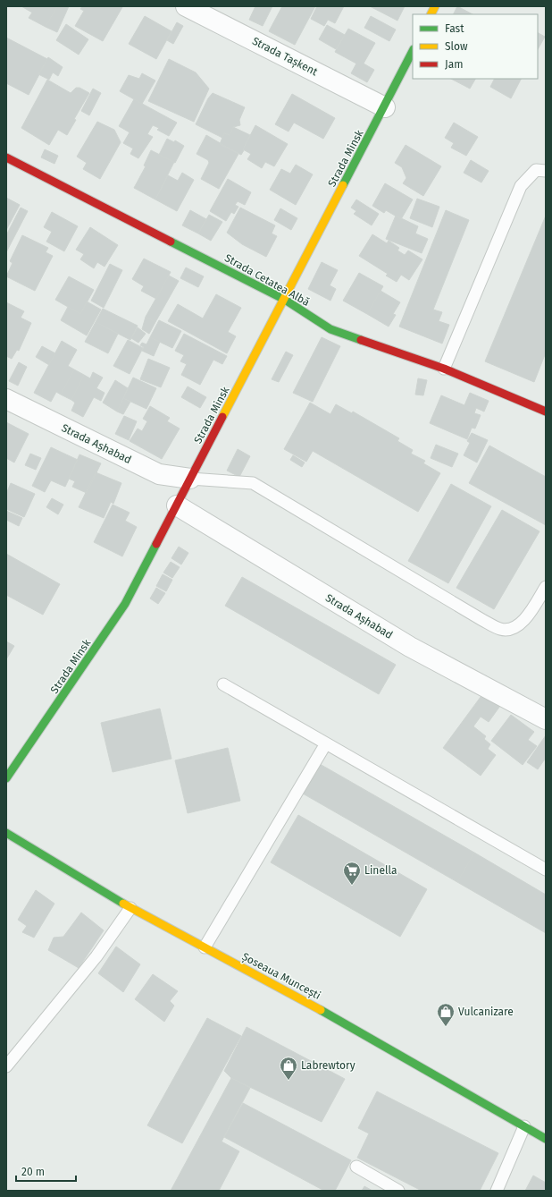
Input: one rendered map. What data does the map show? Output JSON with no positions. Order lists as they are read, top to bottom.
{
  "streets": {
    "street": [
      "Strada Tașkent",
      "Strada Minsk",
      "Strada Cetatea Albă",
      "Strada Așhabad",
      "Șoseaua Muncești"
    ]
  },
  "crossings": [
    ["Strada Tașkent", "Strada Minsk"],
    ["Strada Minsk", "Strada Cetatea Albă"],
    ["Strada Minsk", "Strada Așhabad"]
  ],
  "places": {
    "supermarket": ["Linella"],
    "shop": ["Vulcanizare", "Labrewtory"]
  },
  "legend": ["Fast", "Slow", "Jam"],
  "scale_bar": "20 m"
}
